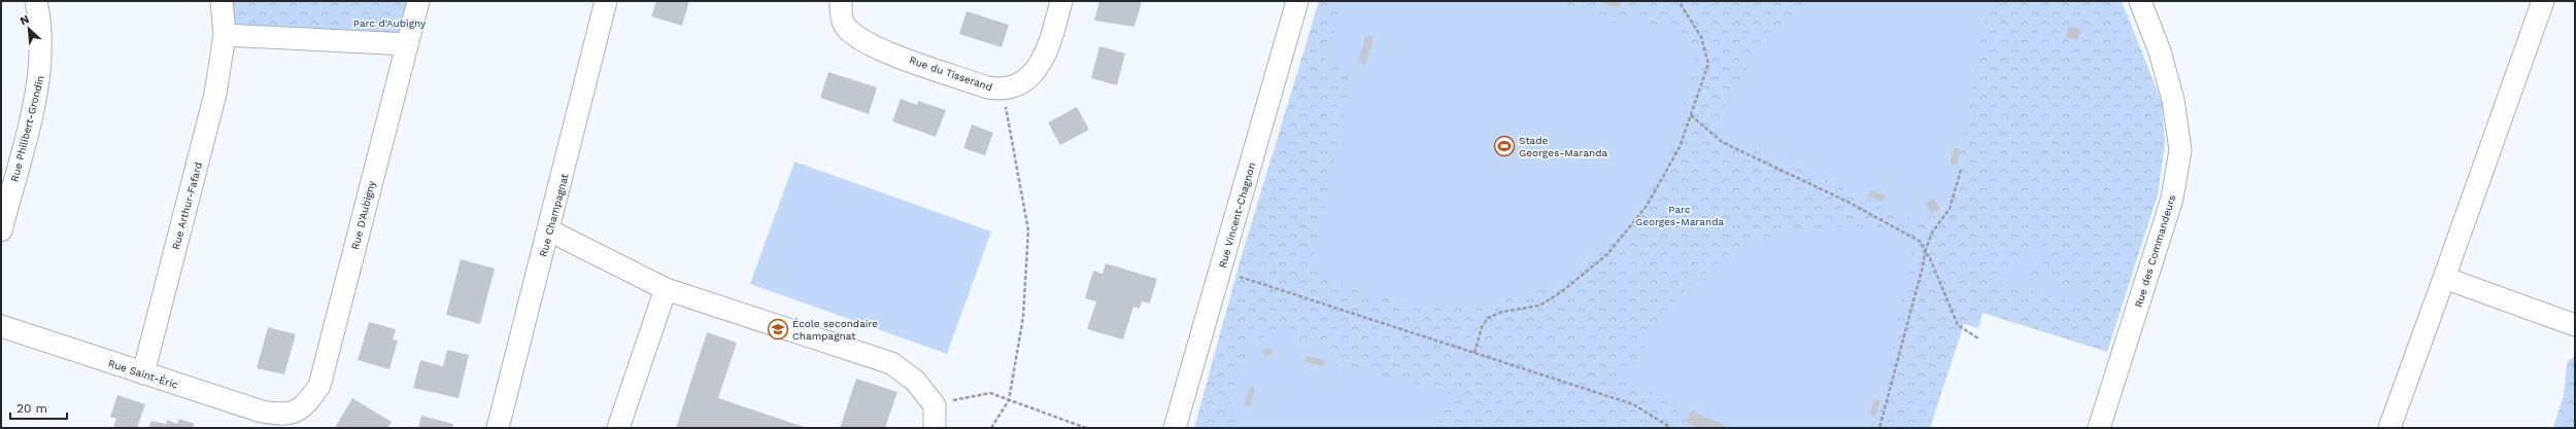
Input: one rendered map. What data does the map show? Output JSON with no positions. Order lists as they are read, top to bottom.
{
  "streets": {
    "street": [
      "Rue du Tisserand",
      "Rue Philibert-Grondin",
      "Rue Arthur-Fafard",
      "Rue D'Aubigny",
      "Rue Champagnat",
      "Rue Vincent-Chagnon",
      "Rue des Commandeurs",
      "Rue Saint-Éric"
    ]
  },
  "crossings": [
    ["Rue Arthur-Fafard", "Rue Saint-Éric"],
    ["Rue D'Aubigny", "Rue Saint-Éric"]
  ],
  "parks": ["Parc d'Aubigny", "Parc Georges-Maranda"],
  "places": {
    "sports": ["Stade Georges-Maranda"],
    "school or university": ["École secondaire Champagnat"]
  },
  "scale_bar": "20 m",
  "north": "top left"
}
